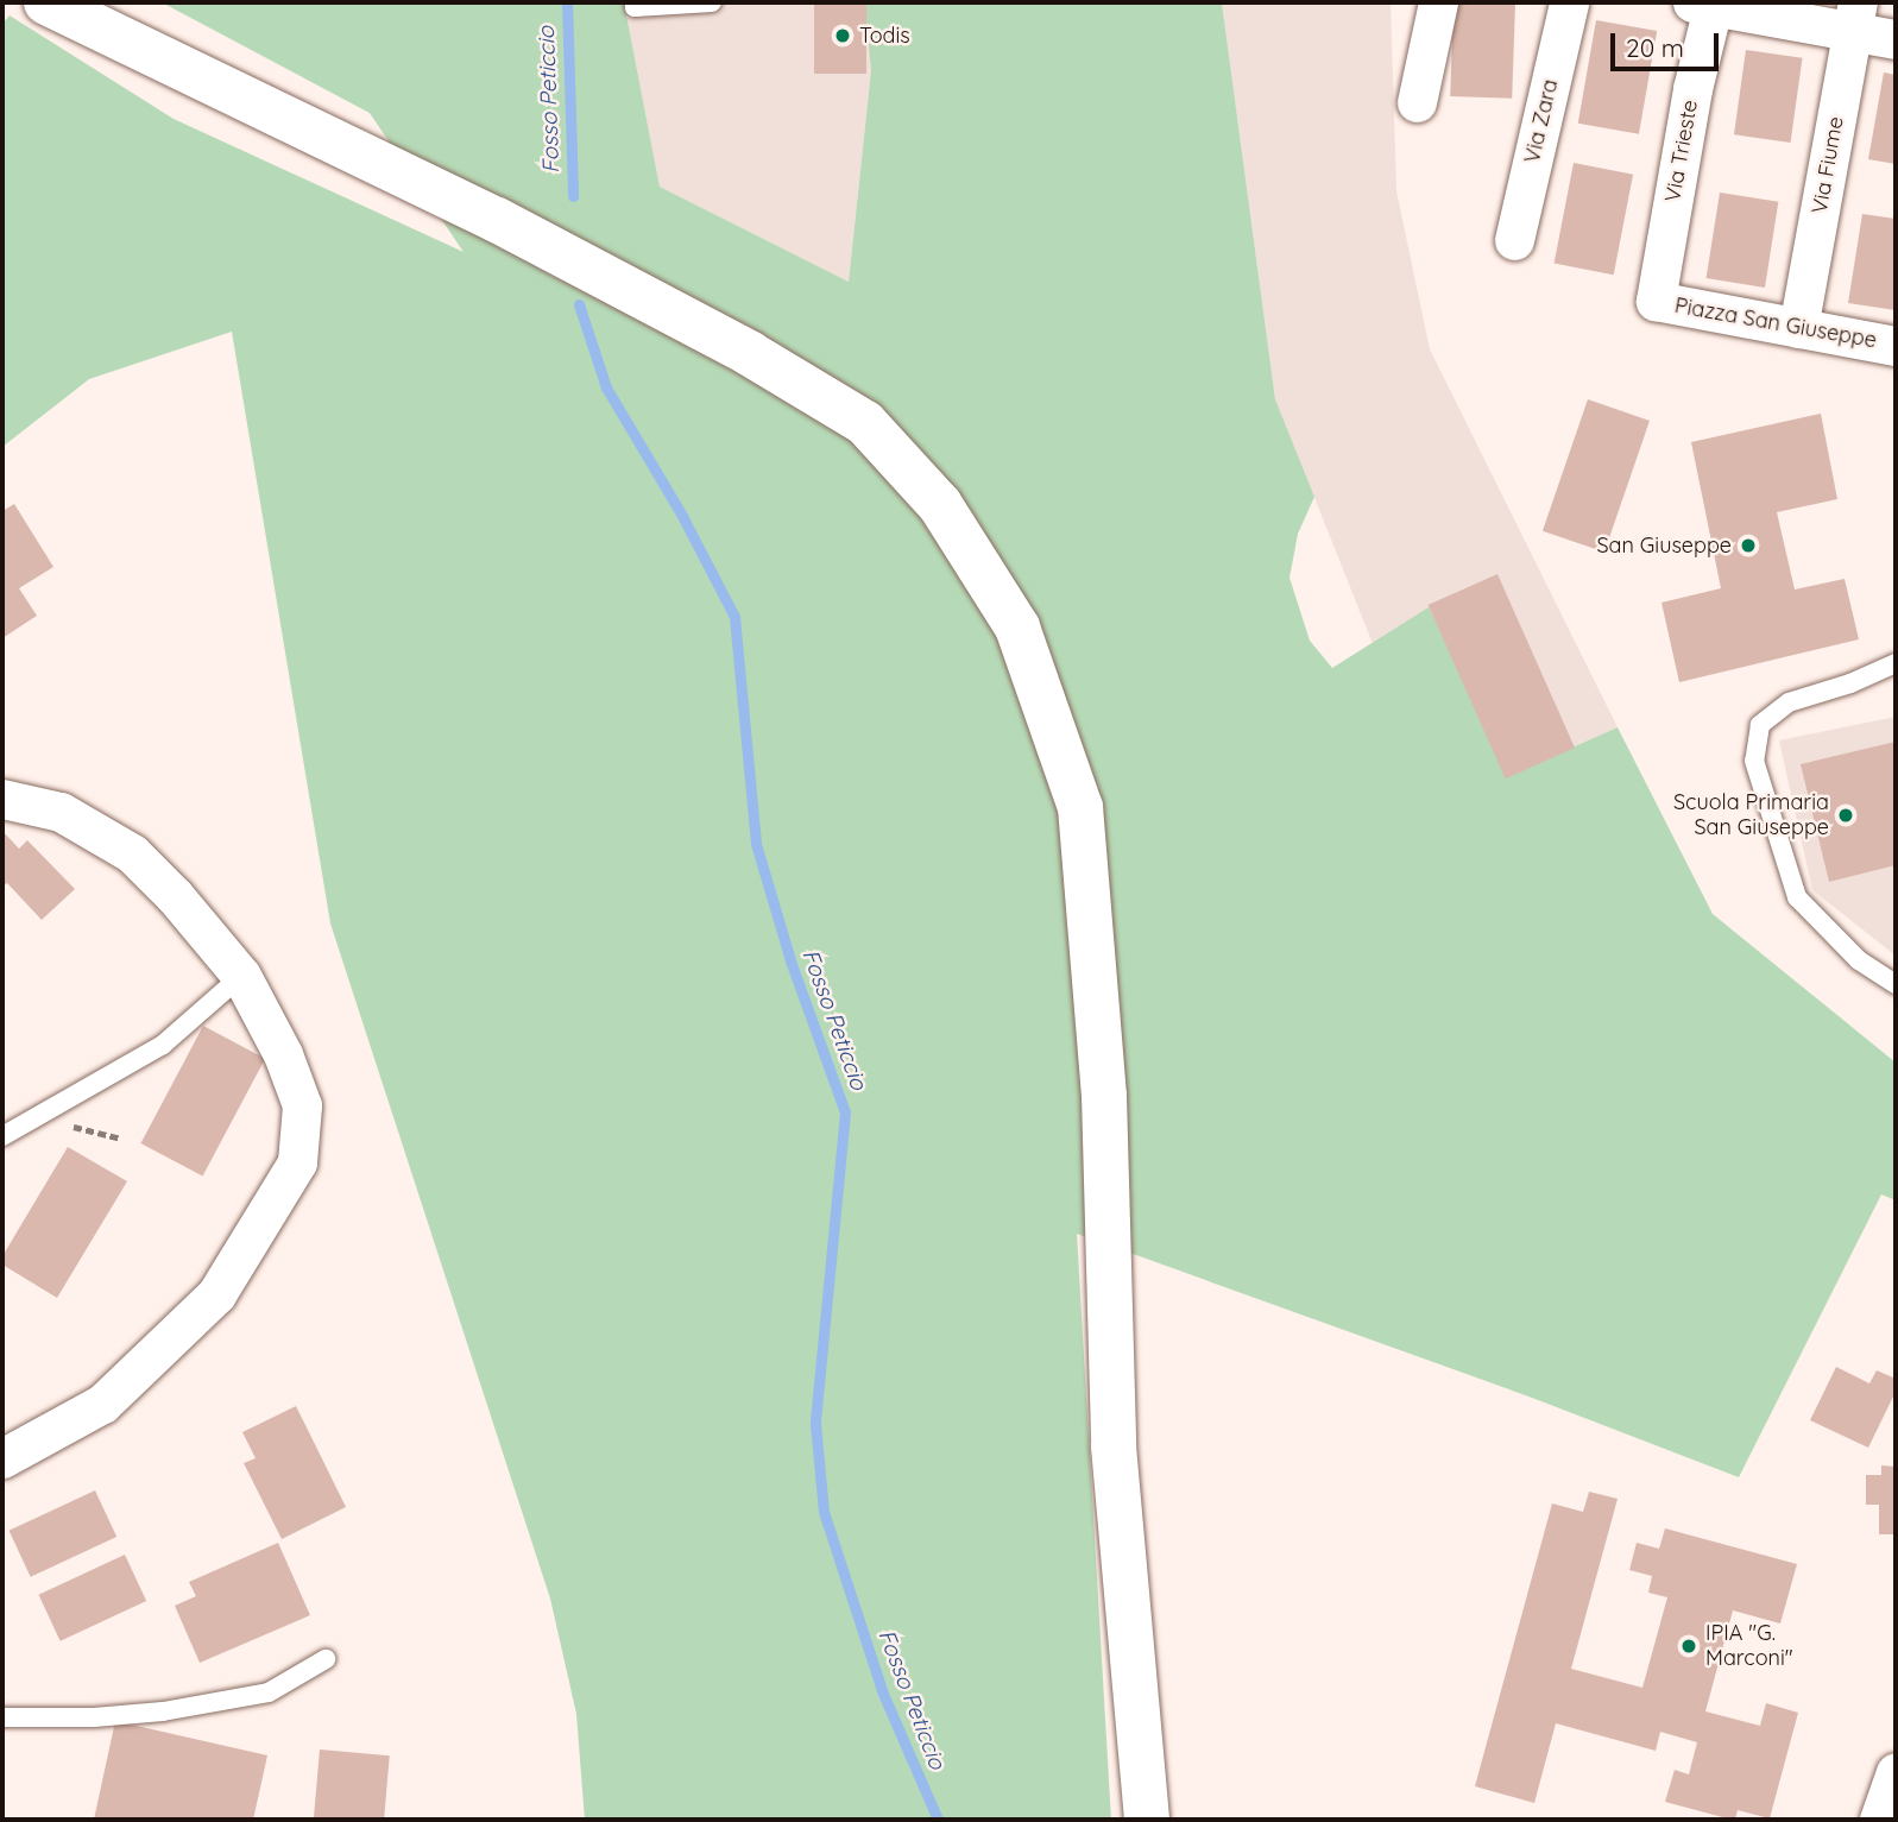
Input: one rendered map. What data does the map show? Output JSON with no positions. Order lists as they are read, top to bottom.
{
  "streets": {
    "street": [
      "Via Zara",
      "Via Trieste",
      "Via Fiume",
      "Piazza San Giuseppe"
    ]
  },
  "crossings": [
    ["Via Trieste", "Piazza San Giuseppe"],
    ["Via Fiume", "Piazza San Giuseppe"]
  ],
  "water": ["Fosso Peticcio"],
  "places": [
    "Todis",
    "San Giuseppe",
    "Scuola Primaria San Giuseppe",
    "IPIA \"G. Marconi\""
  ],
  "scale_bar": "20 m"
}
